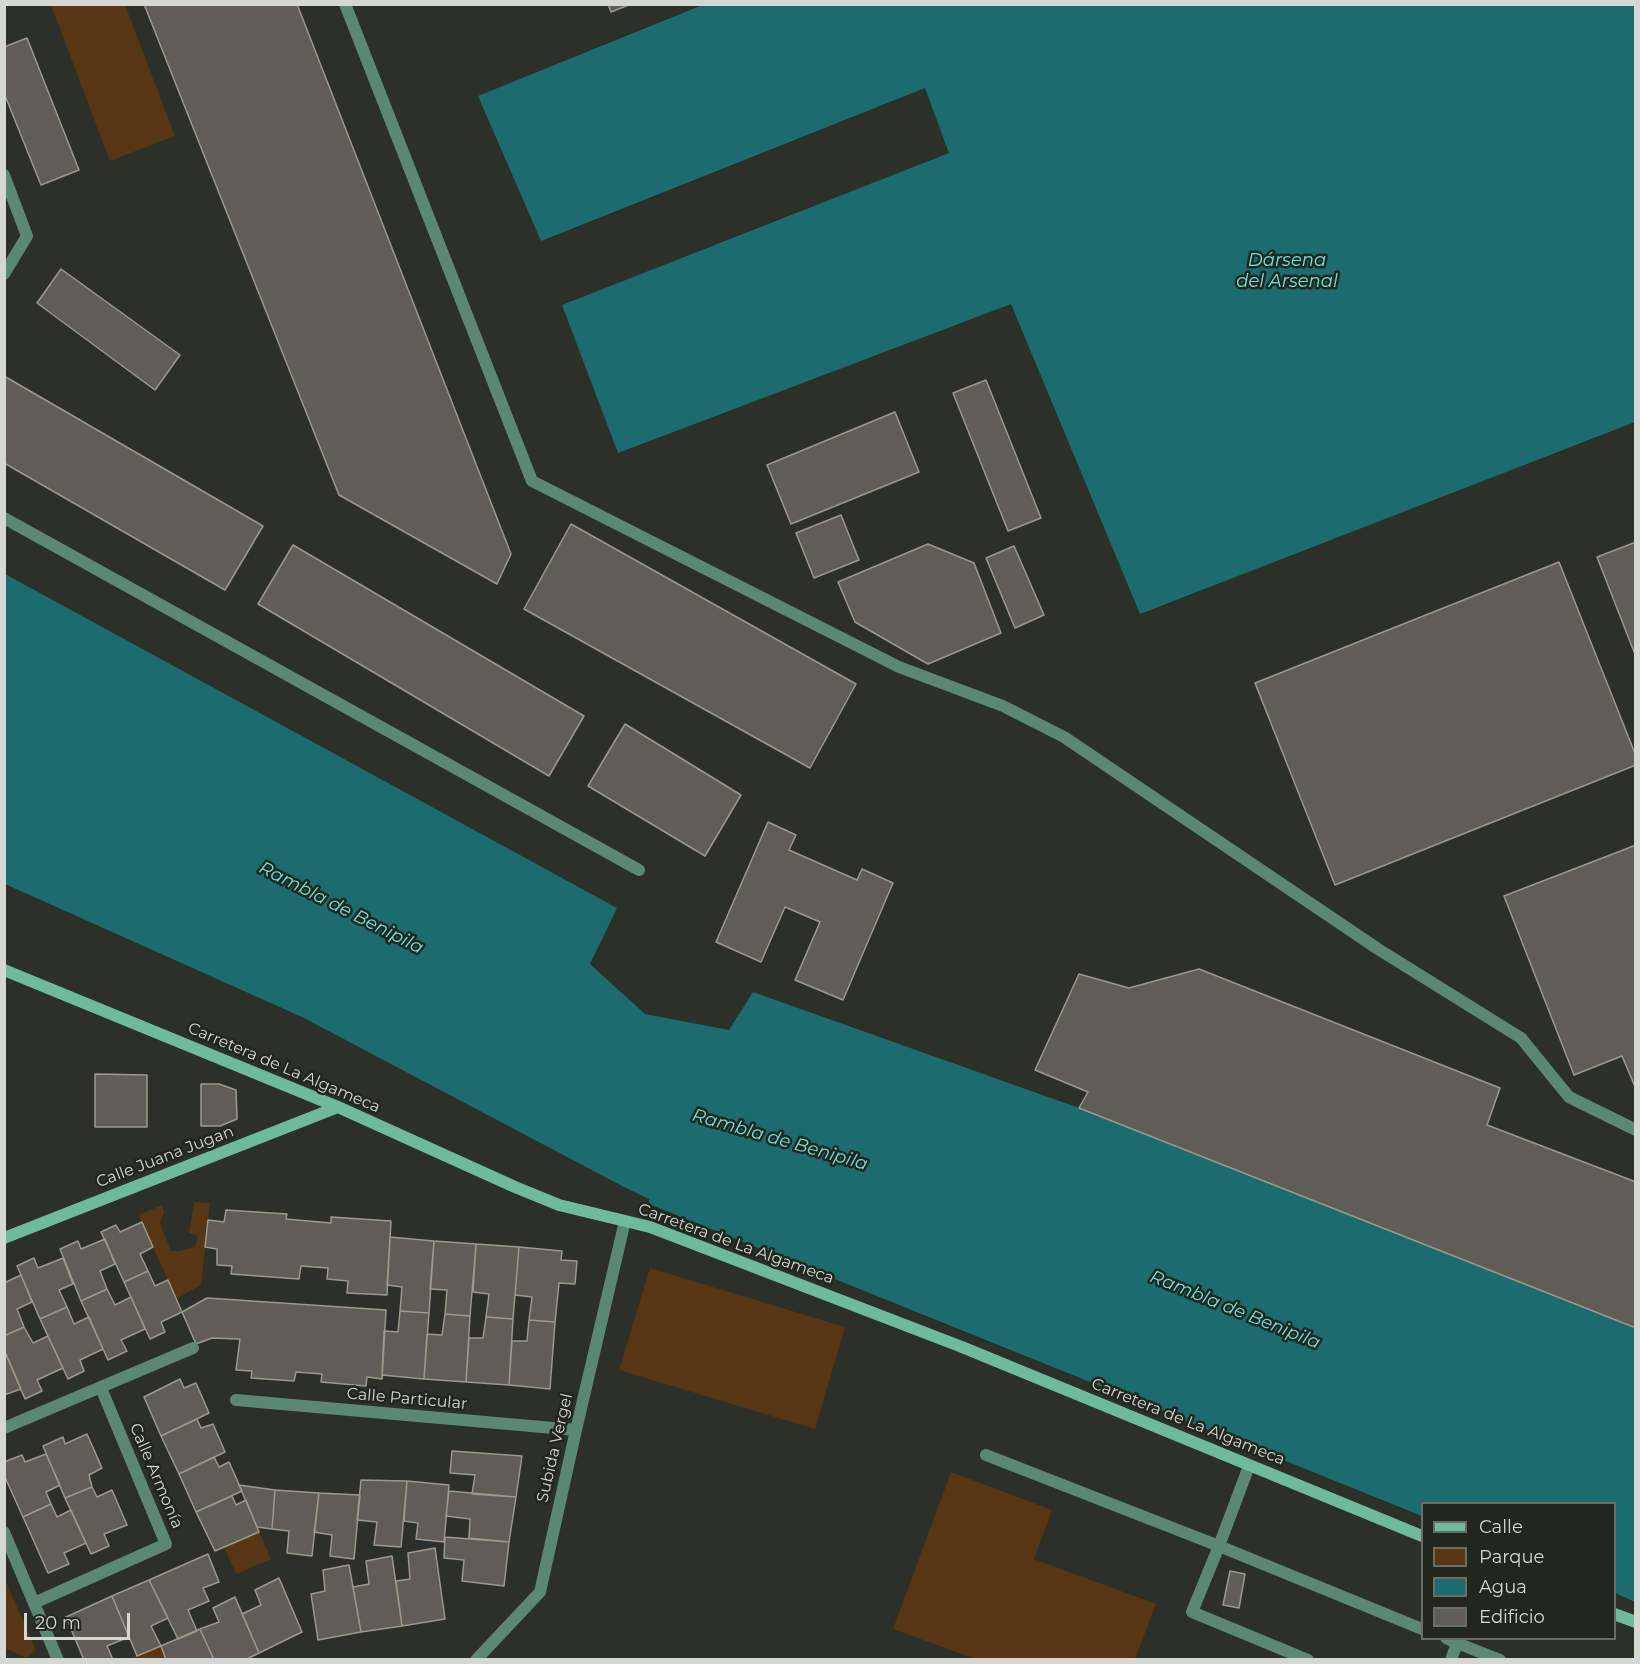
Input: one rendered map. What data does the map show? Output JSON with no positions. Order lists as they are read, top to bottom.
{
  "streets": {
    "street": [
      "Carretera de La Algameca",
      "Calle Juana Jugan",
      "Calle Particular",
      "Subida Vergel",
      "Calle Armonía"
    ]
  },
  "crossings": [
    ["Carretera de La Algameca", "Calle Juana Jugan"],
    ["Carretera de La Algameca", "Subida Vergel"],
    ["Calle Particular", "Subida Vergel"]
  ],
  "water": ["Dársena del Arsenal", "Rambla de Benipila"],
  "legend": [
    "Calle",
    "Parque",
    "Agua",
    "Edificio"
  ],
  "scale_bar": "20 m"
}
